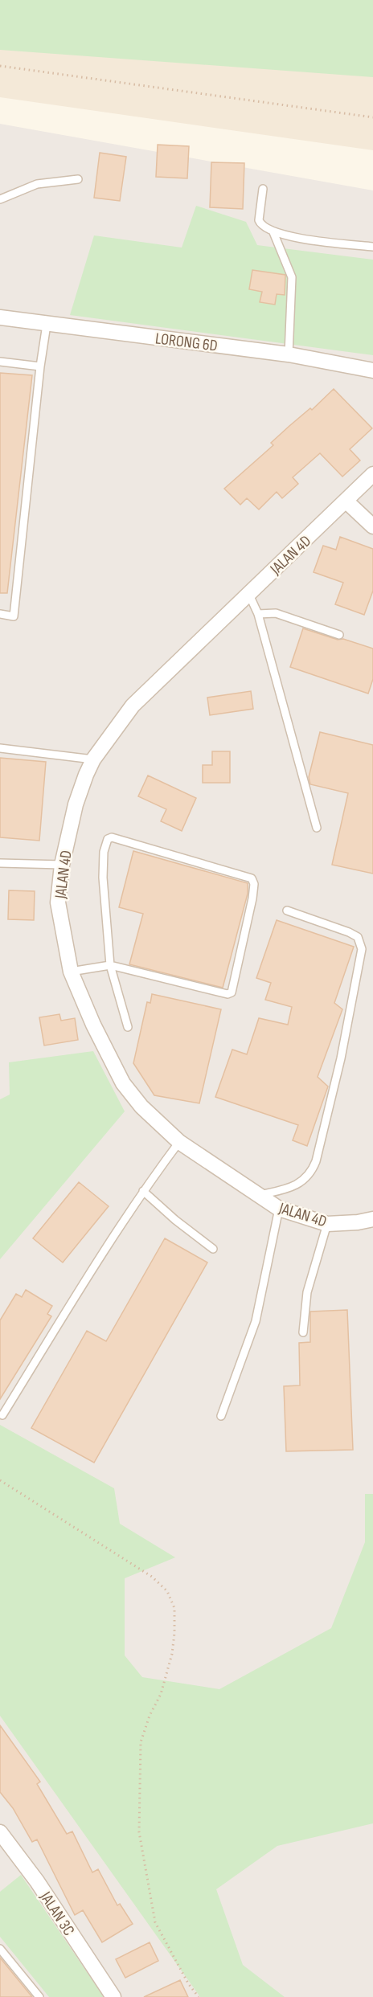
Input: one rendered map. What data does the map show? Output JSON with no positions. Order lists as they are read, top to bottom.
{
  "streets": {
    "street": ["LORONG 6D", "JALAN 4D", "JALAN 3C"]
  }
}
